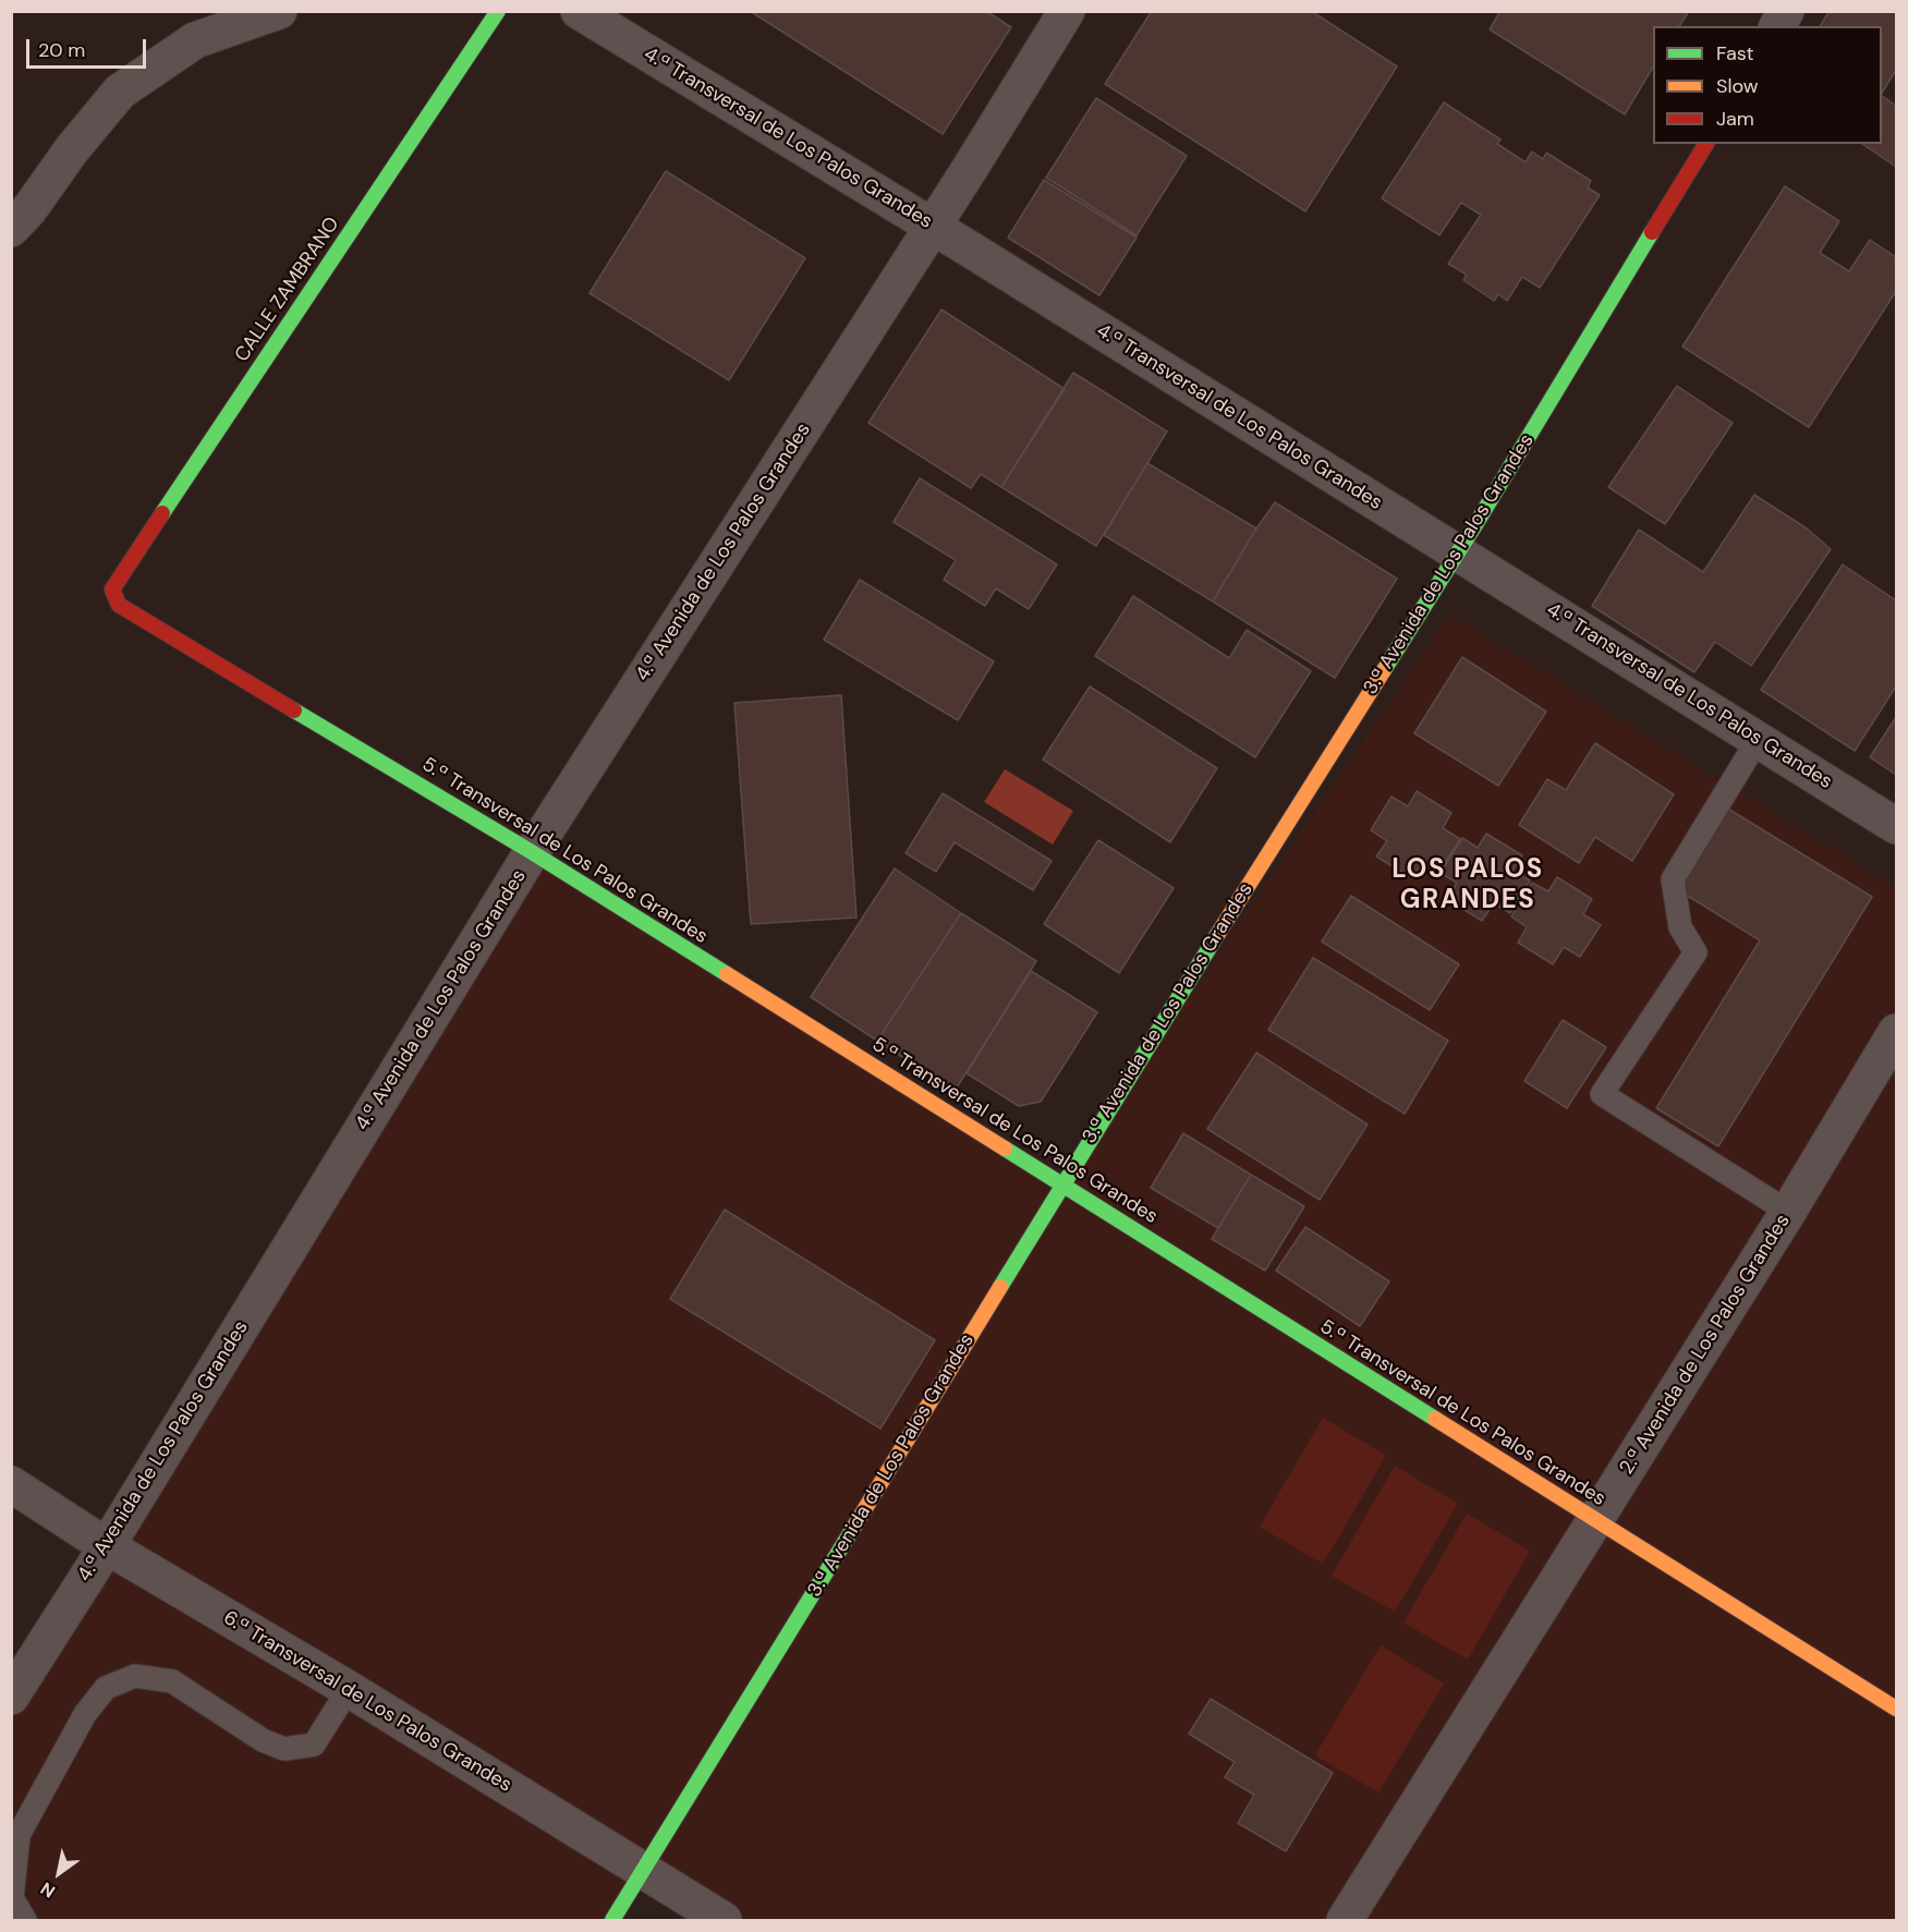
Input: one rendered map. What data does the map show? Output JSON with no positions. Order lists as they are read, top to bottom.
{
  "streets": {
    "street": [
      "4.ª Transversal de Los Palos Grandes",
      "CALLE ZAMBRANO",
      "4.ª Avenida de Los Palos Grandes",
      "3.ª Avenida de Los Palos Grandes",
      "5.ª Transversal de Los Palos Grandes",
      "2.ª Avenida de Los Palos Grandes",
      "6.ª Transversal de Los Palos Grandes"
    ]
  },
  "crossings": [
    ["4.ª Transversal de Los Palos Grandes", "4.ª Avenida de Los Palos Grandes"],
    ["4.ª Transversal de Los Palos Grandes", "3.ª Avenida de Los Palos Grandes"],
    ["CALLE ZAMBRANO", "5.ª Transversal de Los Palos Grandes"],
    ["4.ª Avenida de Los Palos Grandes", "5.ª Transversal de Los Palos Grandes"],
    ["4.ª Avenida de Los Palos Grandes", "6.ª Transversal de Los Palos Grandes"],
    ["3.ª Avenida de Los Palos Grandes", "5.ª Transversal de Los Palos Grandes"],
    ["3.ª Avenida de Los Palos Grandes", "6.ª Transversal de Los Palos Grandes"],
    ["5.ª Transversal de Los Palos Grandes", "2.ª Avenida de Los Palos Grandes"]
  ],
  "districts": ["LOS PALOS GRANDES"],
  "legend": ["Fast", "Slow", "Jam"],
  "scale_bar": "20 m",
  "north": "bottom left"
}
